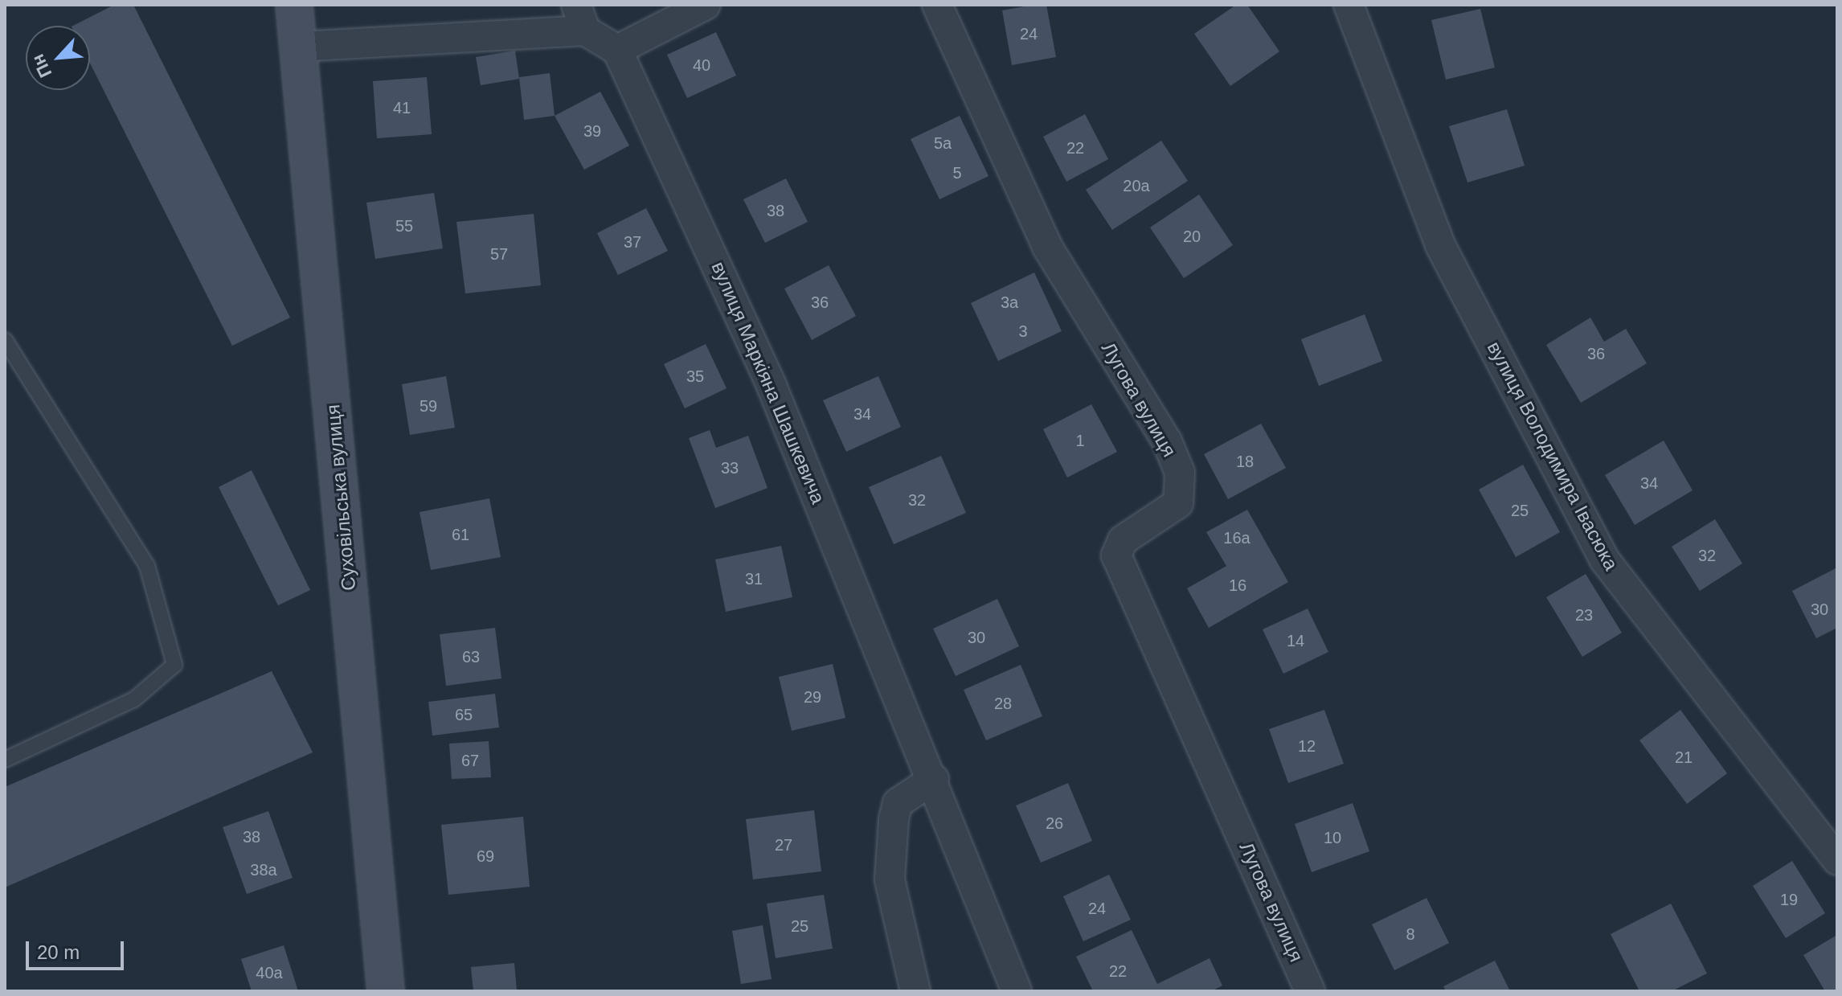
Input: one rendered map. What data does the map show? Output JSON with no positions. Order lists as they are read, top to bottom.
{
  "streets": {
    "street": [
      "вулиця Маркіяна Шашкевича",
      "Лугова вулиця",
      "вулиця Володимира Івасюка",
      "Суховільська вулиця"
    ]
  },
  "house_numbers": [
    "24",
    "40",
    "41",
    "39",
    "5а",
    "22",
    "5",
    "20а",
    "38",
    "55",
    "20",
    "37",
    "57",
    "36",
    "3а",
    "3",
    "36",
    "35",
    "59",
    "34",
    "1",
    "18",
    "33",
    "34",
    "32",
    "25",
    "61",
    "16а",
    "32",
    "31",
    "16",
    "30",
    "23",
    "30",
    "14",
    "63",
    "29",
    "28",
    "65",
    "12",
    "21",
    "67",
    "26",
    "38",
    "10",
    "27",
    "69",
    "38а",
    "19",
    "24",
    "25",
    "8",
    "22",
    "40а"
  ],
  "scale_bar": "20 m",
  "north": "bottom left"
}
